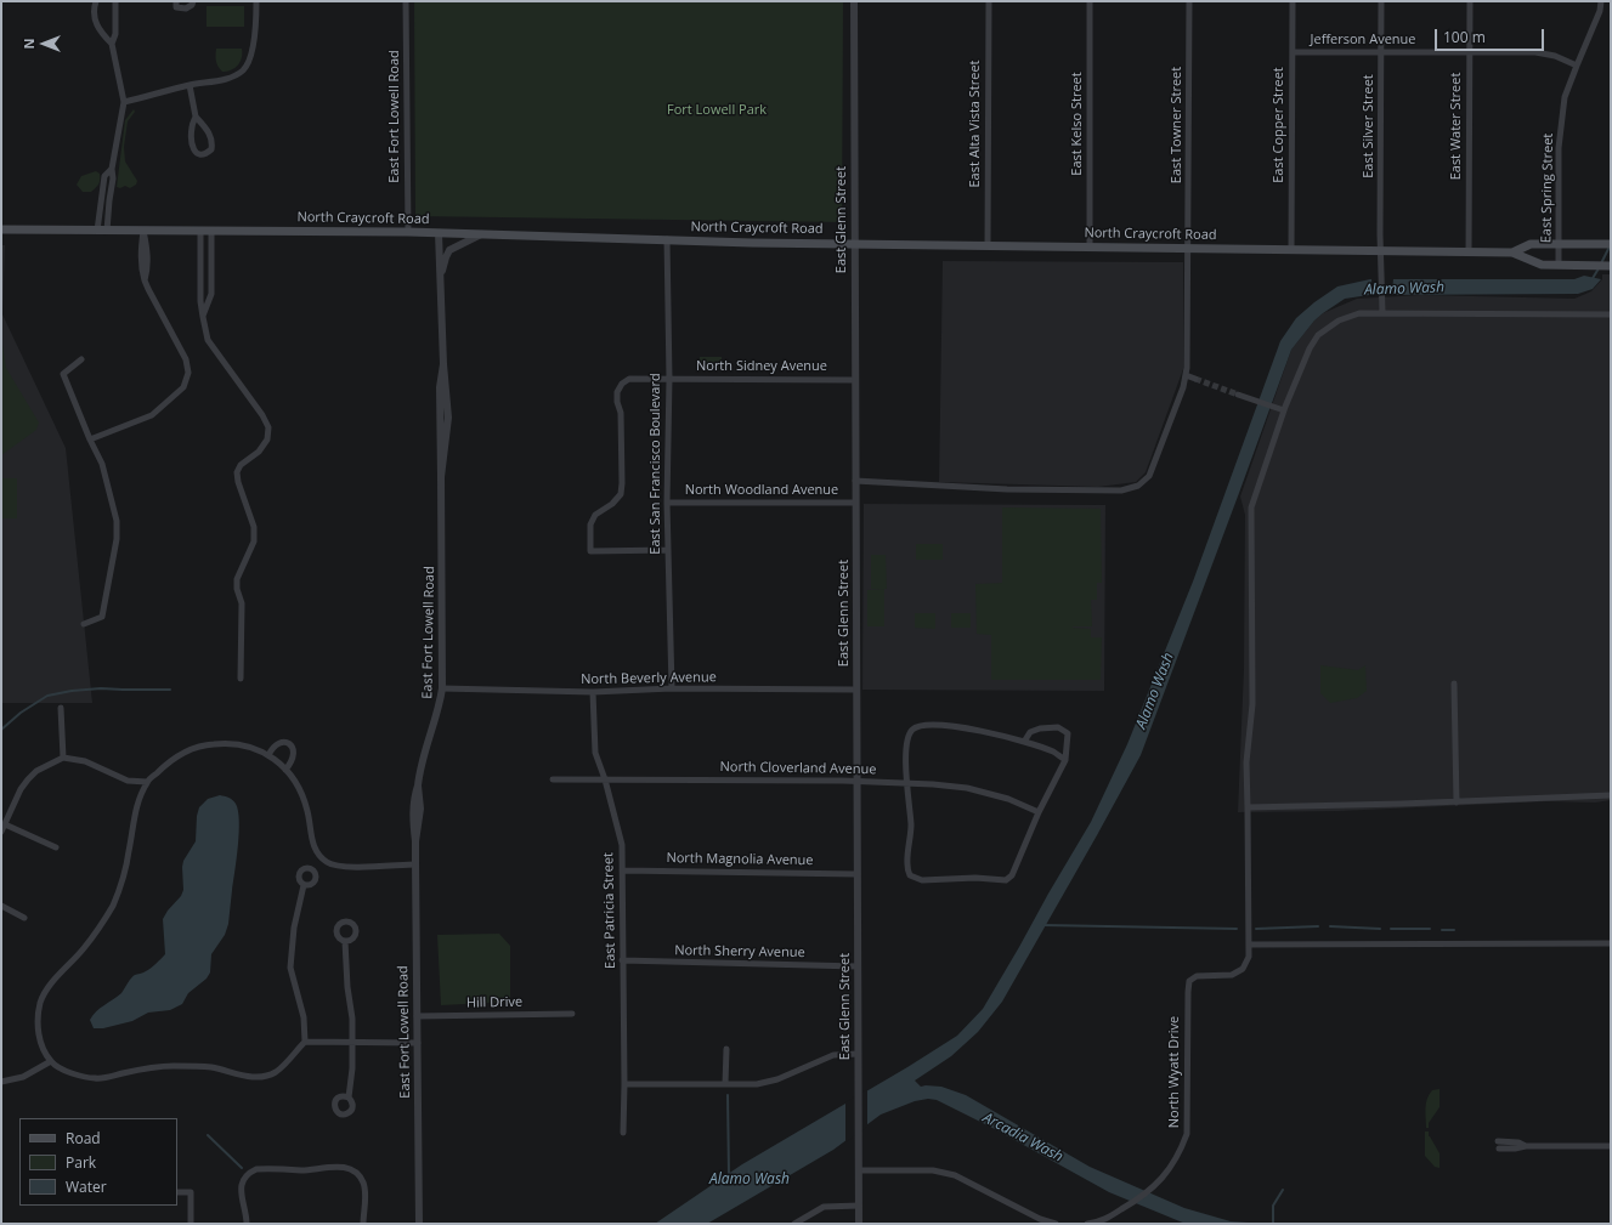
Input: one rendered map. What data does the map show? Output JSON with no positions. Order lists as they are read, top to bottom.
{
  "streets": {
    "main road": ["North Craycroft Road"],
    "street": [
      "Jefferson Avenue",
      "East Fort Lowell Road",
      "East Alta Vista Street",
      "East Kelso Street",
      "East Towner Street",
      "East Copper Street",
      "East Silver Street",
      "East Water Street",
      "East Spring Street",
      "East Glenn Street",
      "North Sidney Avenue",
      "East San Francisco Boulevard",
      "North Woodland Avenue",
      "North Beverly Avenue",
      "North Cloverland Avenue",
      "North Magnolia Avenue",
      "East Patricia Street",
      "North Sherry Avenue",
      "Hill Drive",
      "North Wyatt Drive"
    ]
  },
  "crossings": [
    ["Jefferson Avenue", "East Copper Street"],
    ["Jefferson Avenue", "East Silver Street"],
    ["Jefferson Avenue", "East Water Street"],
    ["Jefferson Avenue", "East Spring Street"],
    ["East Fort Lowell Road", "North Craycroft Road"],
    ["East Fort Lowell Road", "North Beverly Avenue"],
    ["East Fort Lowell Road", "Hill Drive"],
    ["East Alta Vista Street", "North Craycroft Road"],
    ["East Kelso Street", "North Craycroft Road"],
    ["East Towner Street", "North Craycroft Road"],
    ["East Towner Street", "East Glenn Street"],
    ["East Copper Street", "North Craycroft Road"],
    ["East Silver Street", "North Craycroft Road"],
    ["East Silver Street", "North Wyatt Drive"],
    ["East Water Street", "North Craycroft Road"],
    ["East Spring Street", "North Craycroft Road"],
    ["North Craycroft Road", "East Glenn Street"],
    ["North Craycroft Road", "East San Francisco Boulevard"],
    ["East Glenn Street", "North Sidney Avenue"],
    ["East Glenn Street", "North Woodland Avenue"],
    ["East Glenn Street", "North Beverly Avenue"],
    ["East Glenn Street", "North Cloverland Avenue"],
    ["East Glenn Street", "North Magnolia Avenue"],
    ["East Glenn Street", "North Sherry Avenue"],
    ["North Sidney Avenue", "East San Francisco Boulevard"],
    ["East San Francisco Boulevard", "North Woodland Avenue"],
    ["East San Francisco Boulevard", "North Beverly Avenue"],
    ["North Beverly Avenue", "East Patricia Street"],
    ["North Cloverland Avenue", "East Patricia Street"],
    ["North Magnolia Avenue", "East Patricia Street"],
    ["East Patricia Street", "North Sherry Avenue"]
  ],
  "water": ["Alamo Wash", "Arcadia Wash"],
  "parks": ["Fort Lowell Park"],
  "legend": ["Road", "Park", "Water"],
  "scale_bar": "100 m",
  "north": "left"
}
